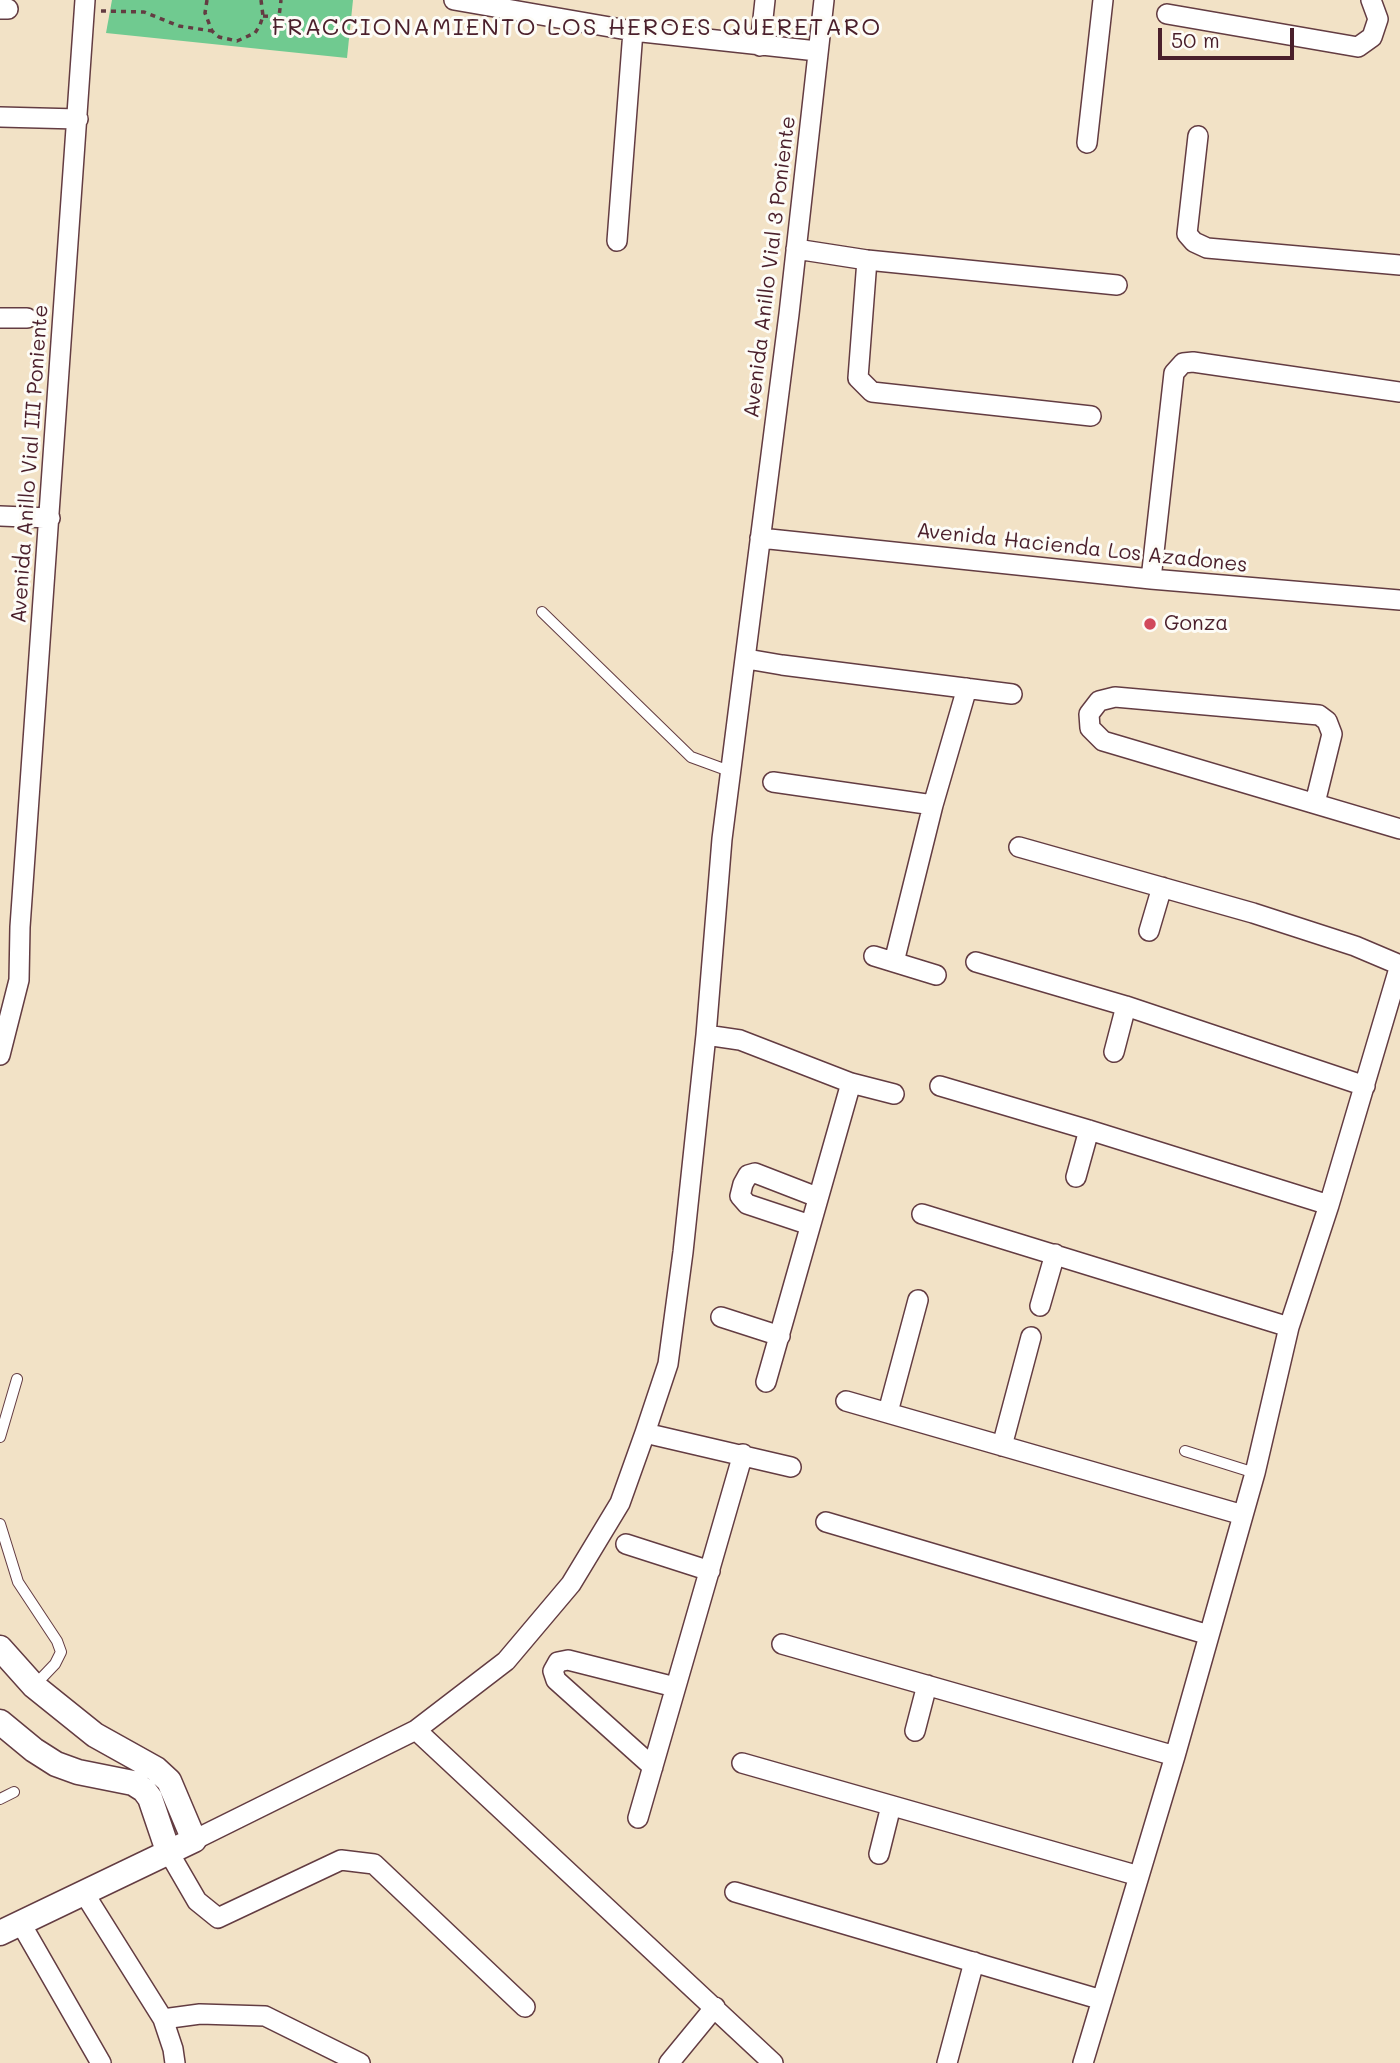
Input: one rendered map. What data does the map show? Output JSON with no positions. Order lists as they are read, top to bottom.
{
  "streets": {
    "street": ["Avenida Anillo Vial 3 Poniente", "Avenida Anillo Vial III Poniente", "Avenida Hacienda Los Azadones"]
  },
  "crossings": [
    ["Avenida Anillo Vial 3 Poniente", "Avenida Hacienda Los Azadones"]
  ],
  "districts": ["FRACCIONAMIENTO LOS HEROES QUERETARO"],
  "places": ["Gonza"],
  "scale_bar": "50 m"
}
